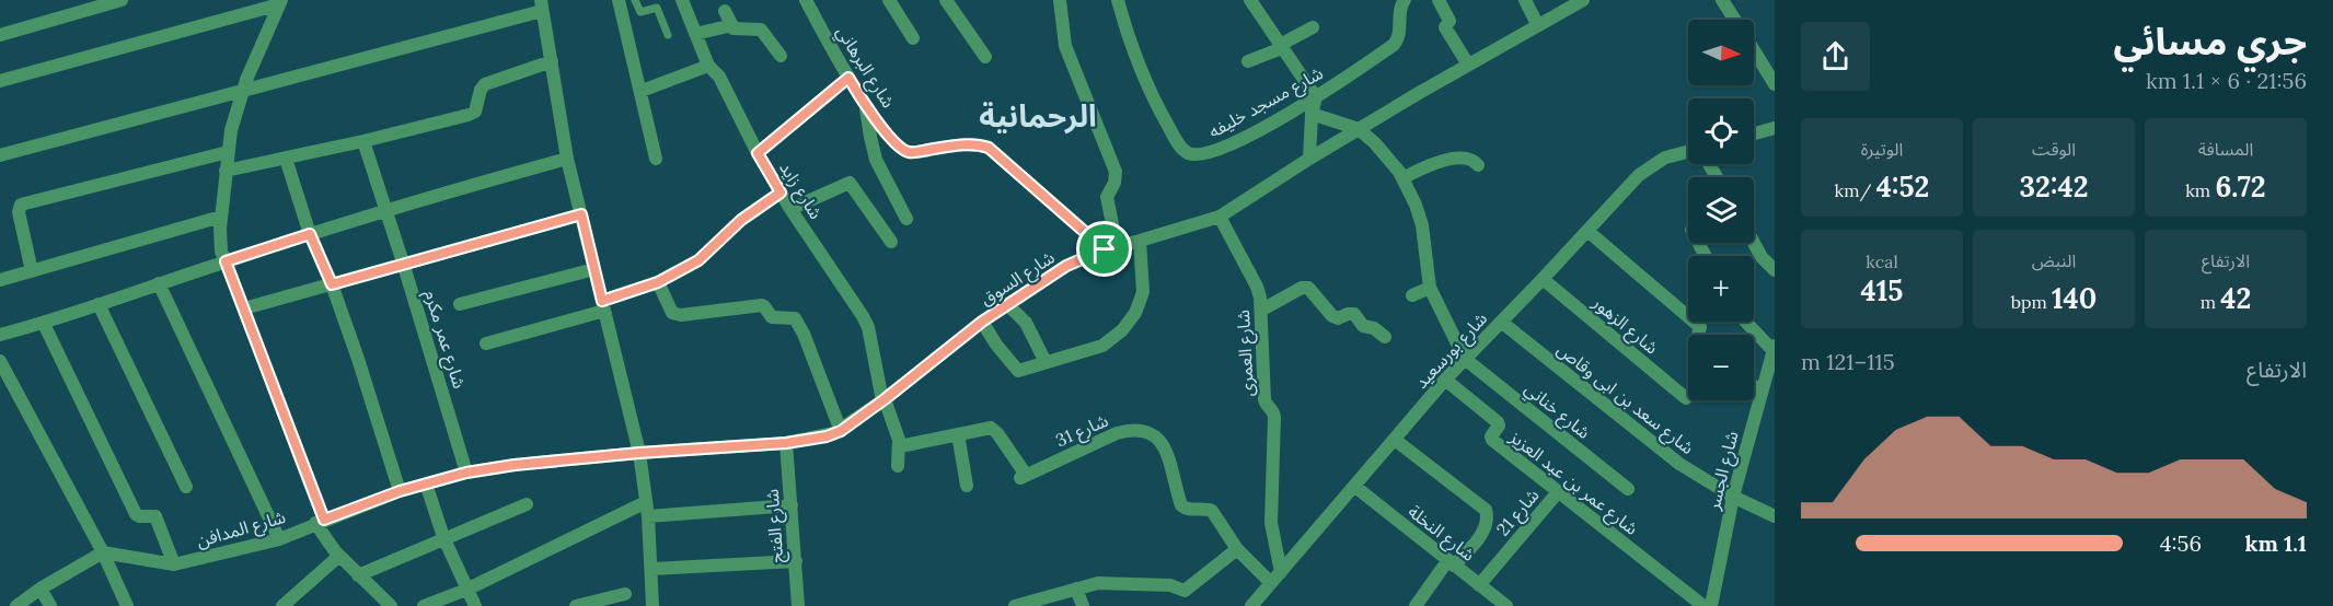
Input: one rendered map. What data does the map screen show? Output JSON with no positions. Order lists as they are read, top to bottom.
{
  "streets": {
    "street": [
      "شارع البرهاني",
      "شارع مسجد خليفه",
      "شارع زايد",
      "شارع السوق",
      "شارع الزهور",
      "شارع عمر مكرم",
      "شارع بورسعيد",
      "شارع العمرى",
      "شارع سعد بن ابى وقاص",
      "شارع خناني",
      "شارع 31",
      "شارع الجسر",
      "شارع عمر بن عبد العزيز",
      "شارع 21",
      "شارع الفتح",
      "شارع المدافن",
      "شارع النخلة"
    ]
  },
  "crossings": [
    ["شارع البرهاني", "شارع السوق"],
    ["شارع زايد", "شارع السوق"],
    ["شارع السوق", "شارع العمرى"],
    ["شارع السوق", "شارع الفتح"],
    ["شارع السوق", "شارع المدافن"],
    ["شارع الزهور", "شارع بورسعيد"],
    ["شارع عمر مكرم", "شارع المدافن"],
    ["شارع بورسعيد", "شارع العمرى"],
    ["شارع بورسعيد", "شارع سعد بن ابى وقاص"],
    ["شارع بورسعيد", "شارع خناني"],
    ["شارع بورسعيد", "شارع 31"],
    ["شارع بورسعيد", "شارع عمر بن عبد العزيز"],
    ["شارع بورسعيد", "شارع النخلة"],
    ["شارع سعد بن ابى وقاص", "شارع الجسر"],
    ["شارع عمر بن عبد العزيز", "شارع 21"],
    ["شارع 21", "شارع النخلة"]
  ],
  "districts": ["الرحمانية"],
  "north": "right",
  "page": {
    "heading": ["جري مسائي", "21:56 · 6 × 1.1 km"],
    "map_buttons": ["+", "−"],
    "stats": [
      ["المسافة", "6.72 km"],
      ["الوقت", "32:42"],
      ["الوتيرة", "4:52 /km"],
      ["الارتفاع", "42 m"],
      ["النبض", "140 bpm"],
      ["kcal", "415"]
    ],
    "chart": ["الارتفاع", "115–121 m"],
    "list": [
      {
        "name": "1.1 km",
        "note": "4:56"
      }
    ]
  }
}
